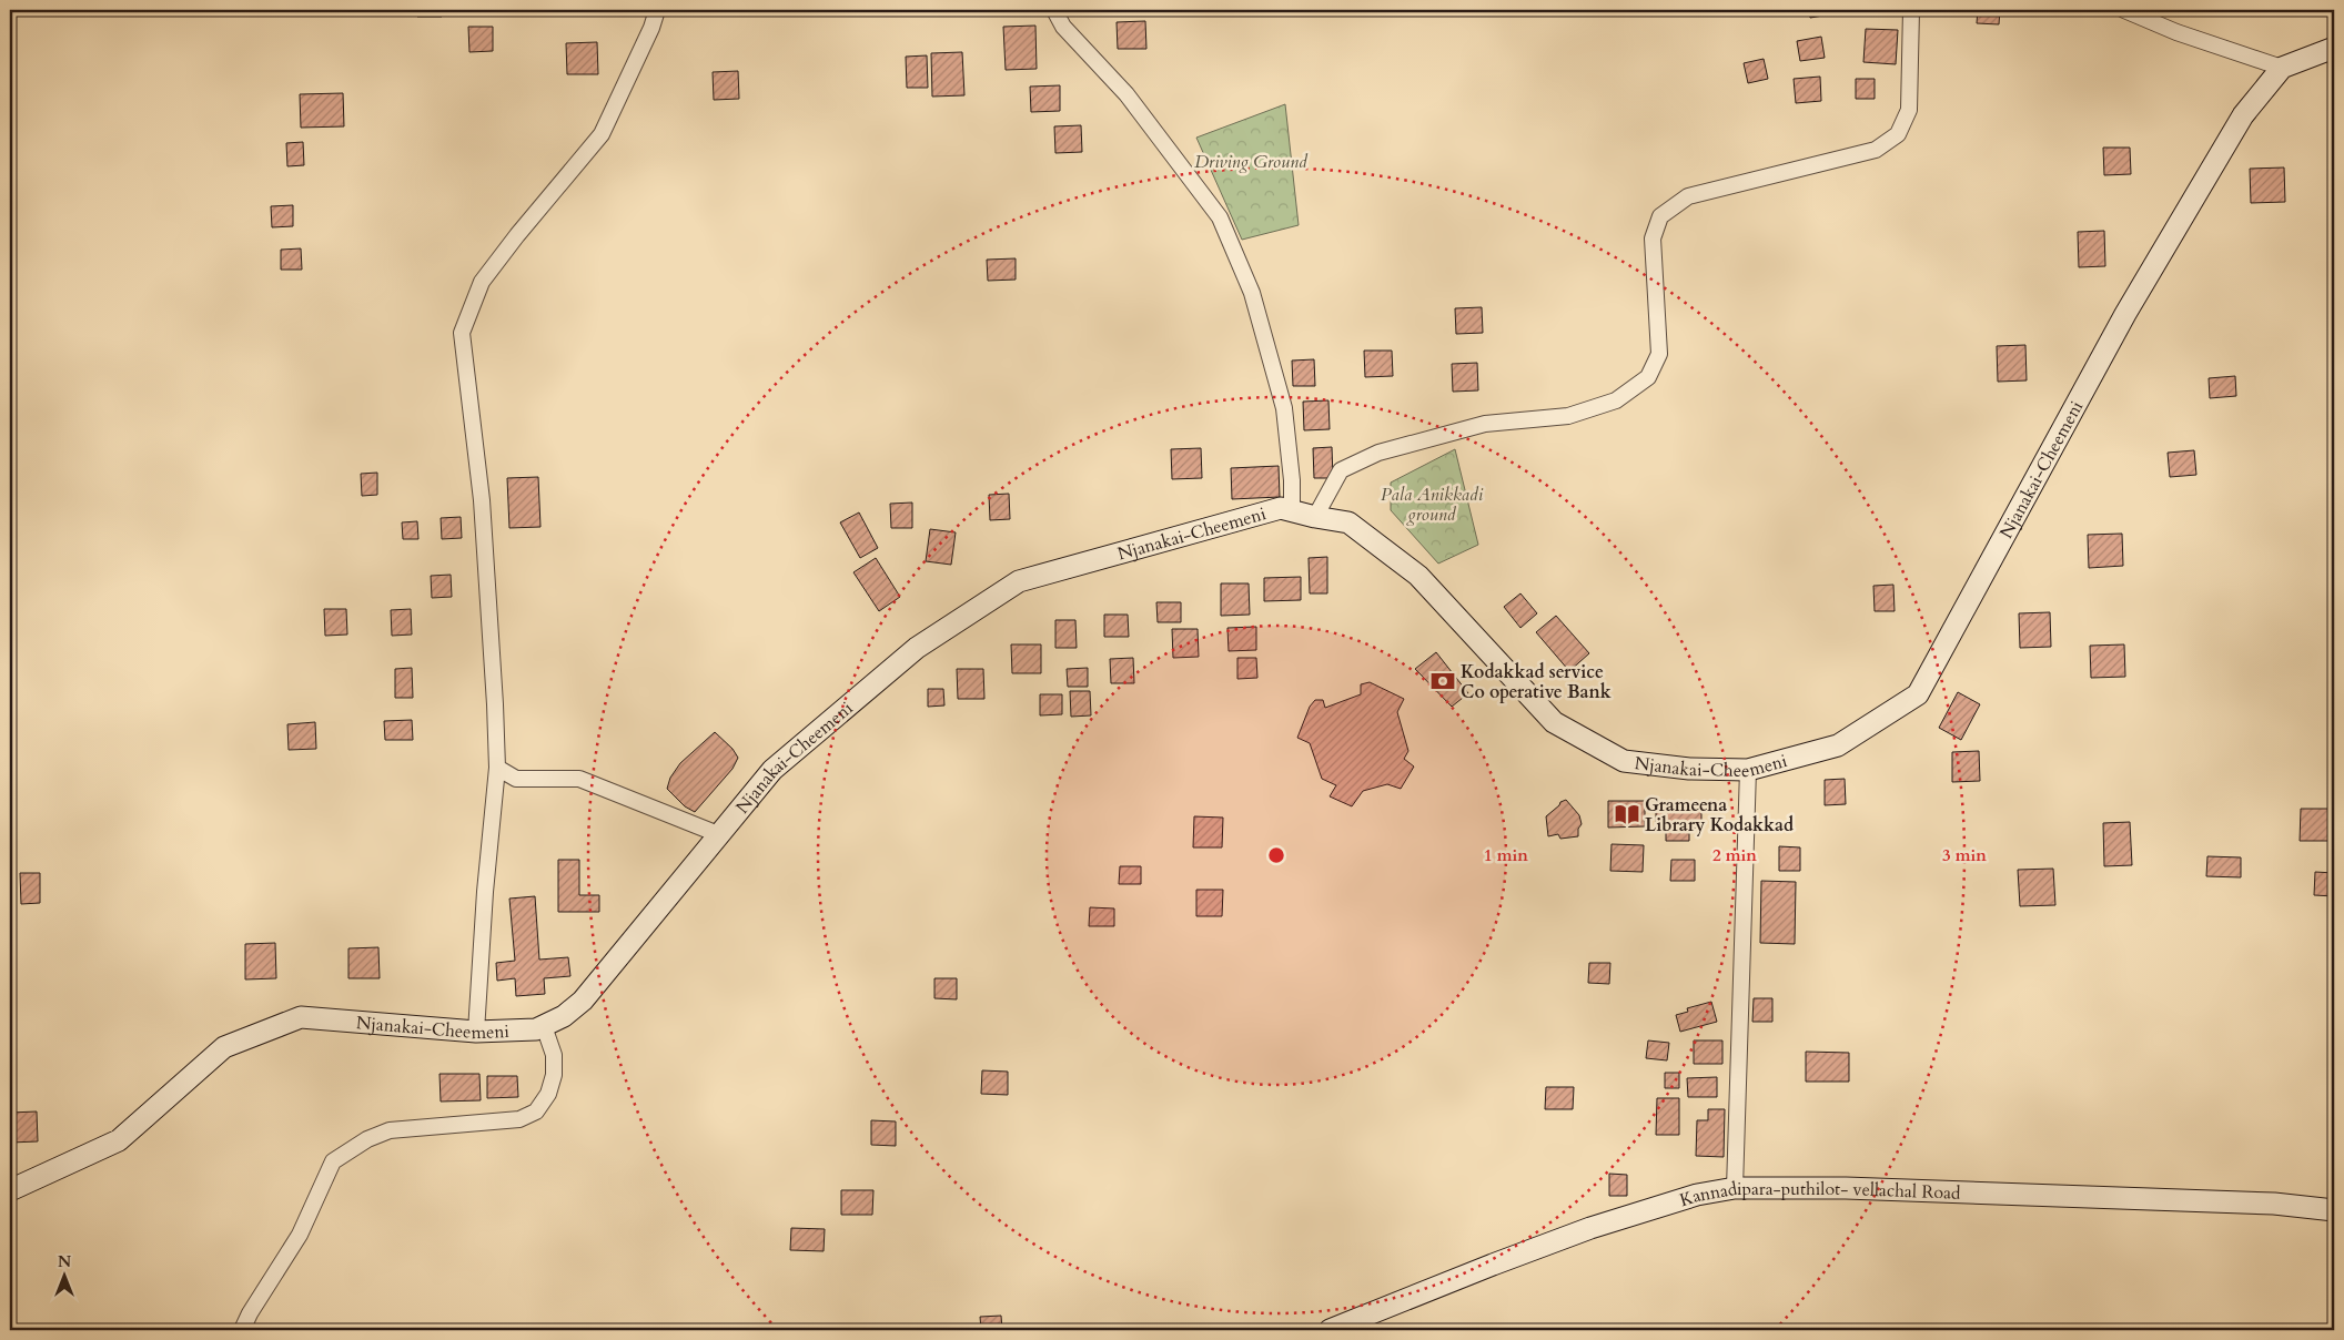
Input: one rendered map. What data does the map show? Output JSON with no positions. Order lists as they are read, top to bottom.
{
  "streets": {
    "main road": ["Njanakai-Cheemeni", "Kannadipara-puthilot- vellachal Road"]
  },
  "parks": ["Driving Ground", "Pala Anikkadi ground"],
  "places": {
    "bank": ["Kodakkad service Co operative Bank"],
    "library": ["Grameena Library Kodakkad"]
  },
  "north": "top",
  "rings": ["1 min", "2 min", "3 min"]
}
